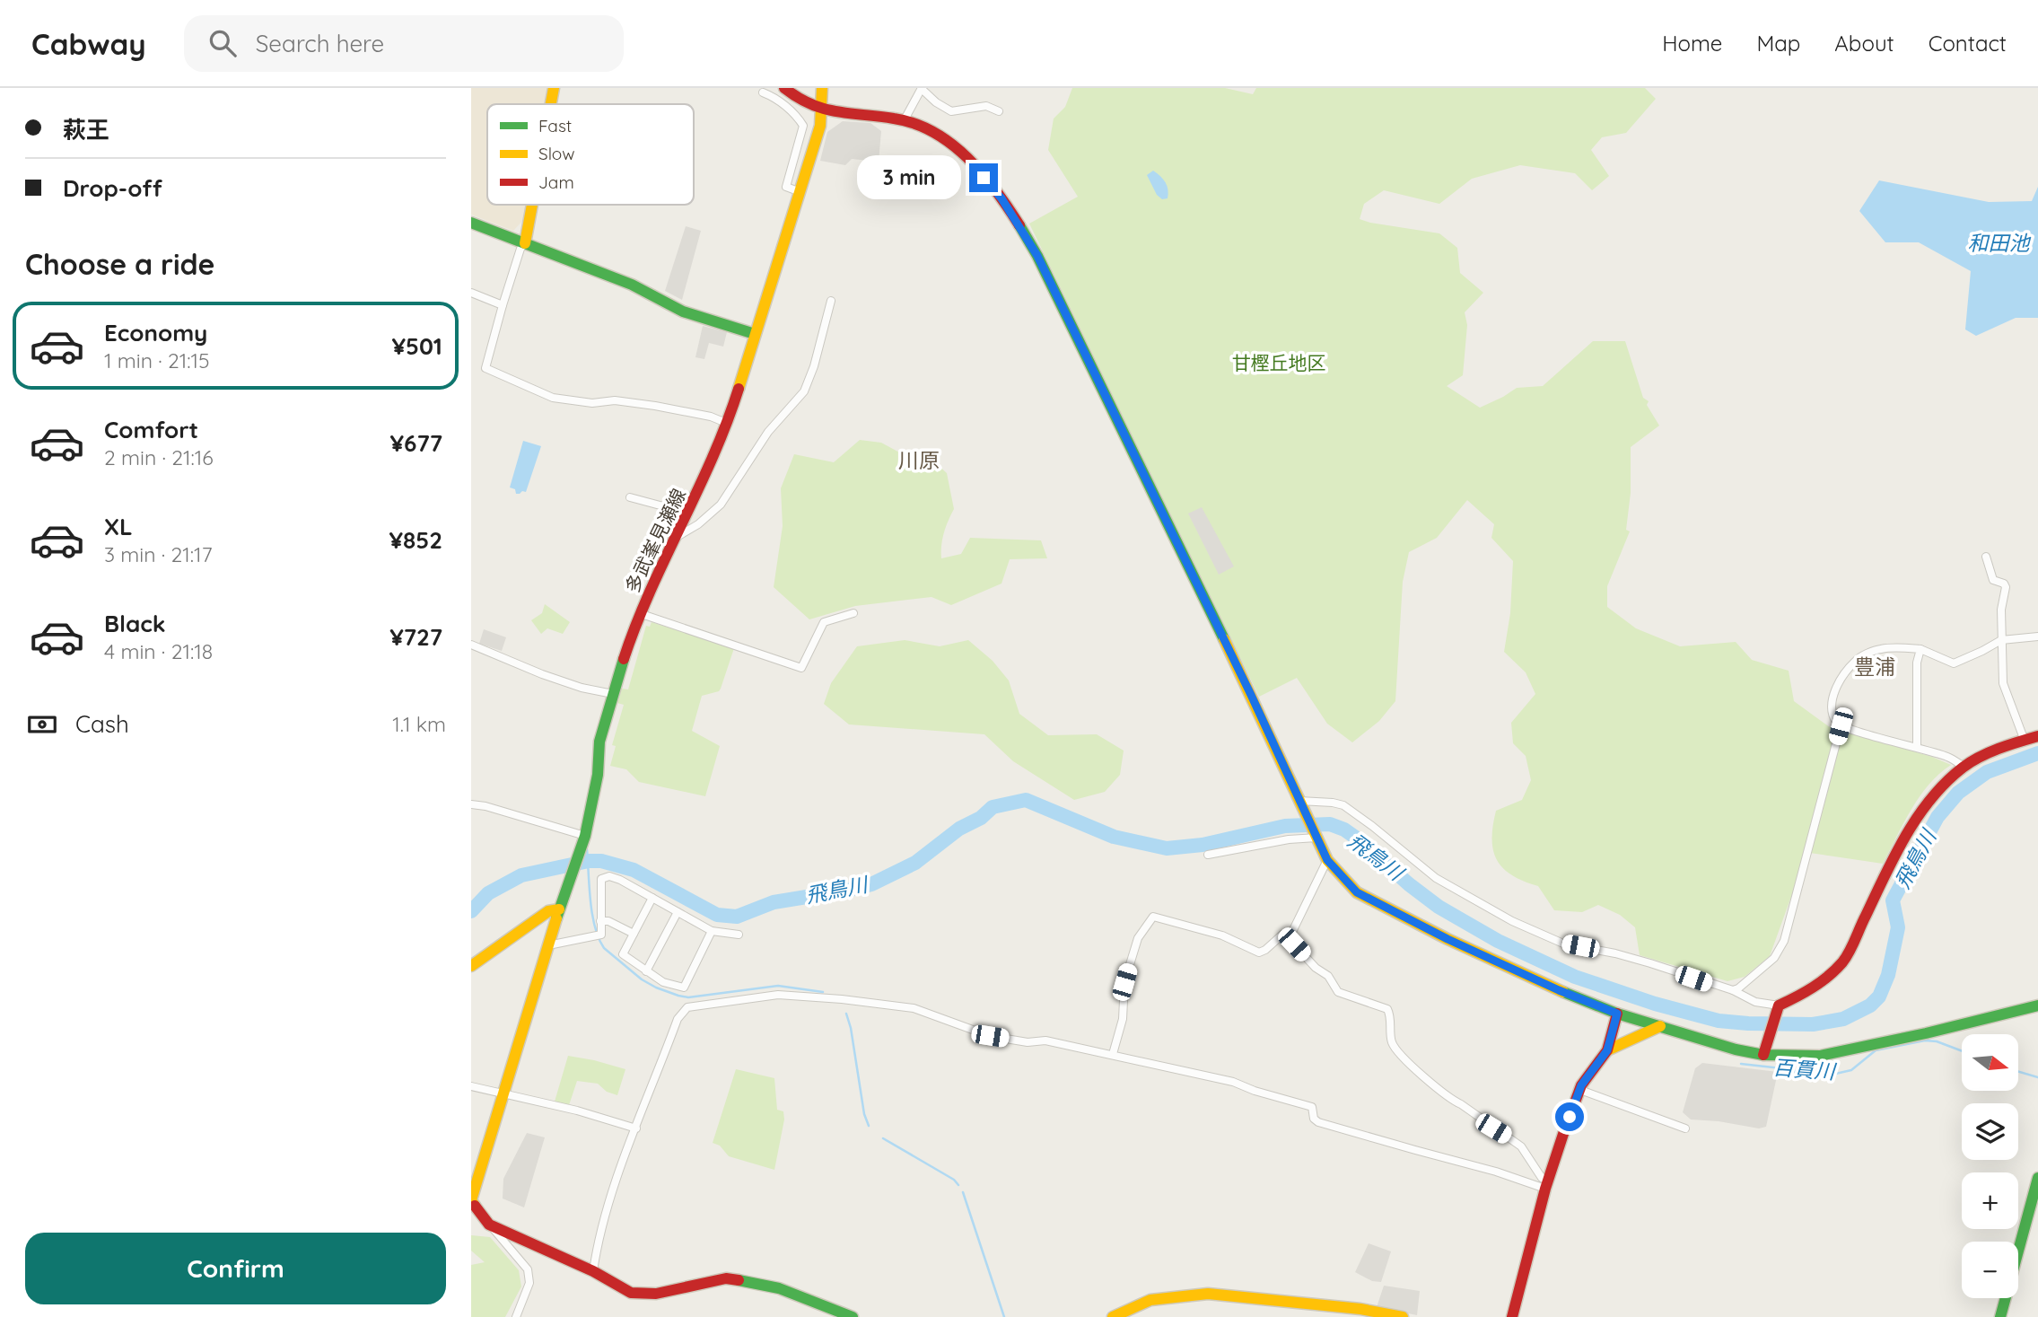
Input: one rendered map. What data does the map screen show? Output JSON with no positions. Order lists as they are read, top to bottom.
{
  "streets": {
    "main road": ["多武峯見瀬線"]
  },
  "districts": ["川原", "豊浦"],
  "water": ["和田池", "飛鳥川", "百貫川"],
  "parks": ["甘樫丘地区"],
  "legend": ["Fast", "Slow", "Jam"],
  "north": "right",
  "page": {
    "header": "Cabway",
    "search": "Search here",
    "nav": [
      "Home",
      "Map",
      "About",
      "Contact"
    ],
    "banner": ["萩王", "Drop-off"],
    "bubble": "3 min",
    "heading": "Choose a ride",
    "list": [
      {
        "name": "Economy",
        "note": "1 min · 21:15",
        "value": "¥501"
      },
      {
        "name": "Comfort",
        "note": "2 min · 21:16",
        "value": "¥677"
      },
      {
        "name": "XL",
        "note": "3 min · 21:17",
        "value": "¥852"
      },
      {
        "name": "Black",
        "note": "4 min · 21:18",
        "value": "¥727"
      }
    ],
    "pay": ["Cash", "1.1 km"],
    "map_buttons": ["+", "−"],
    "buttons": "Confirm"
  }
}
